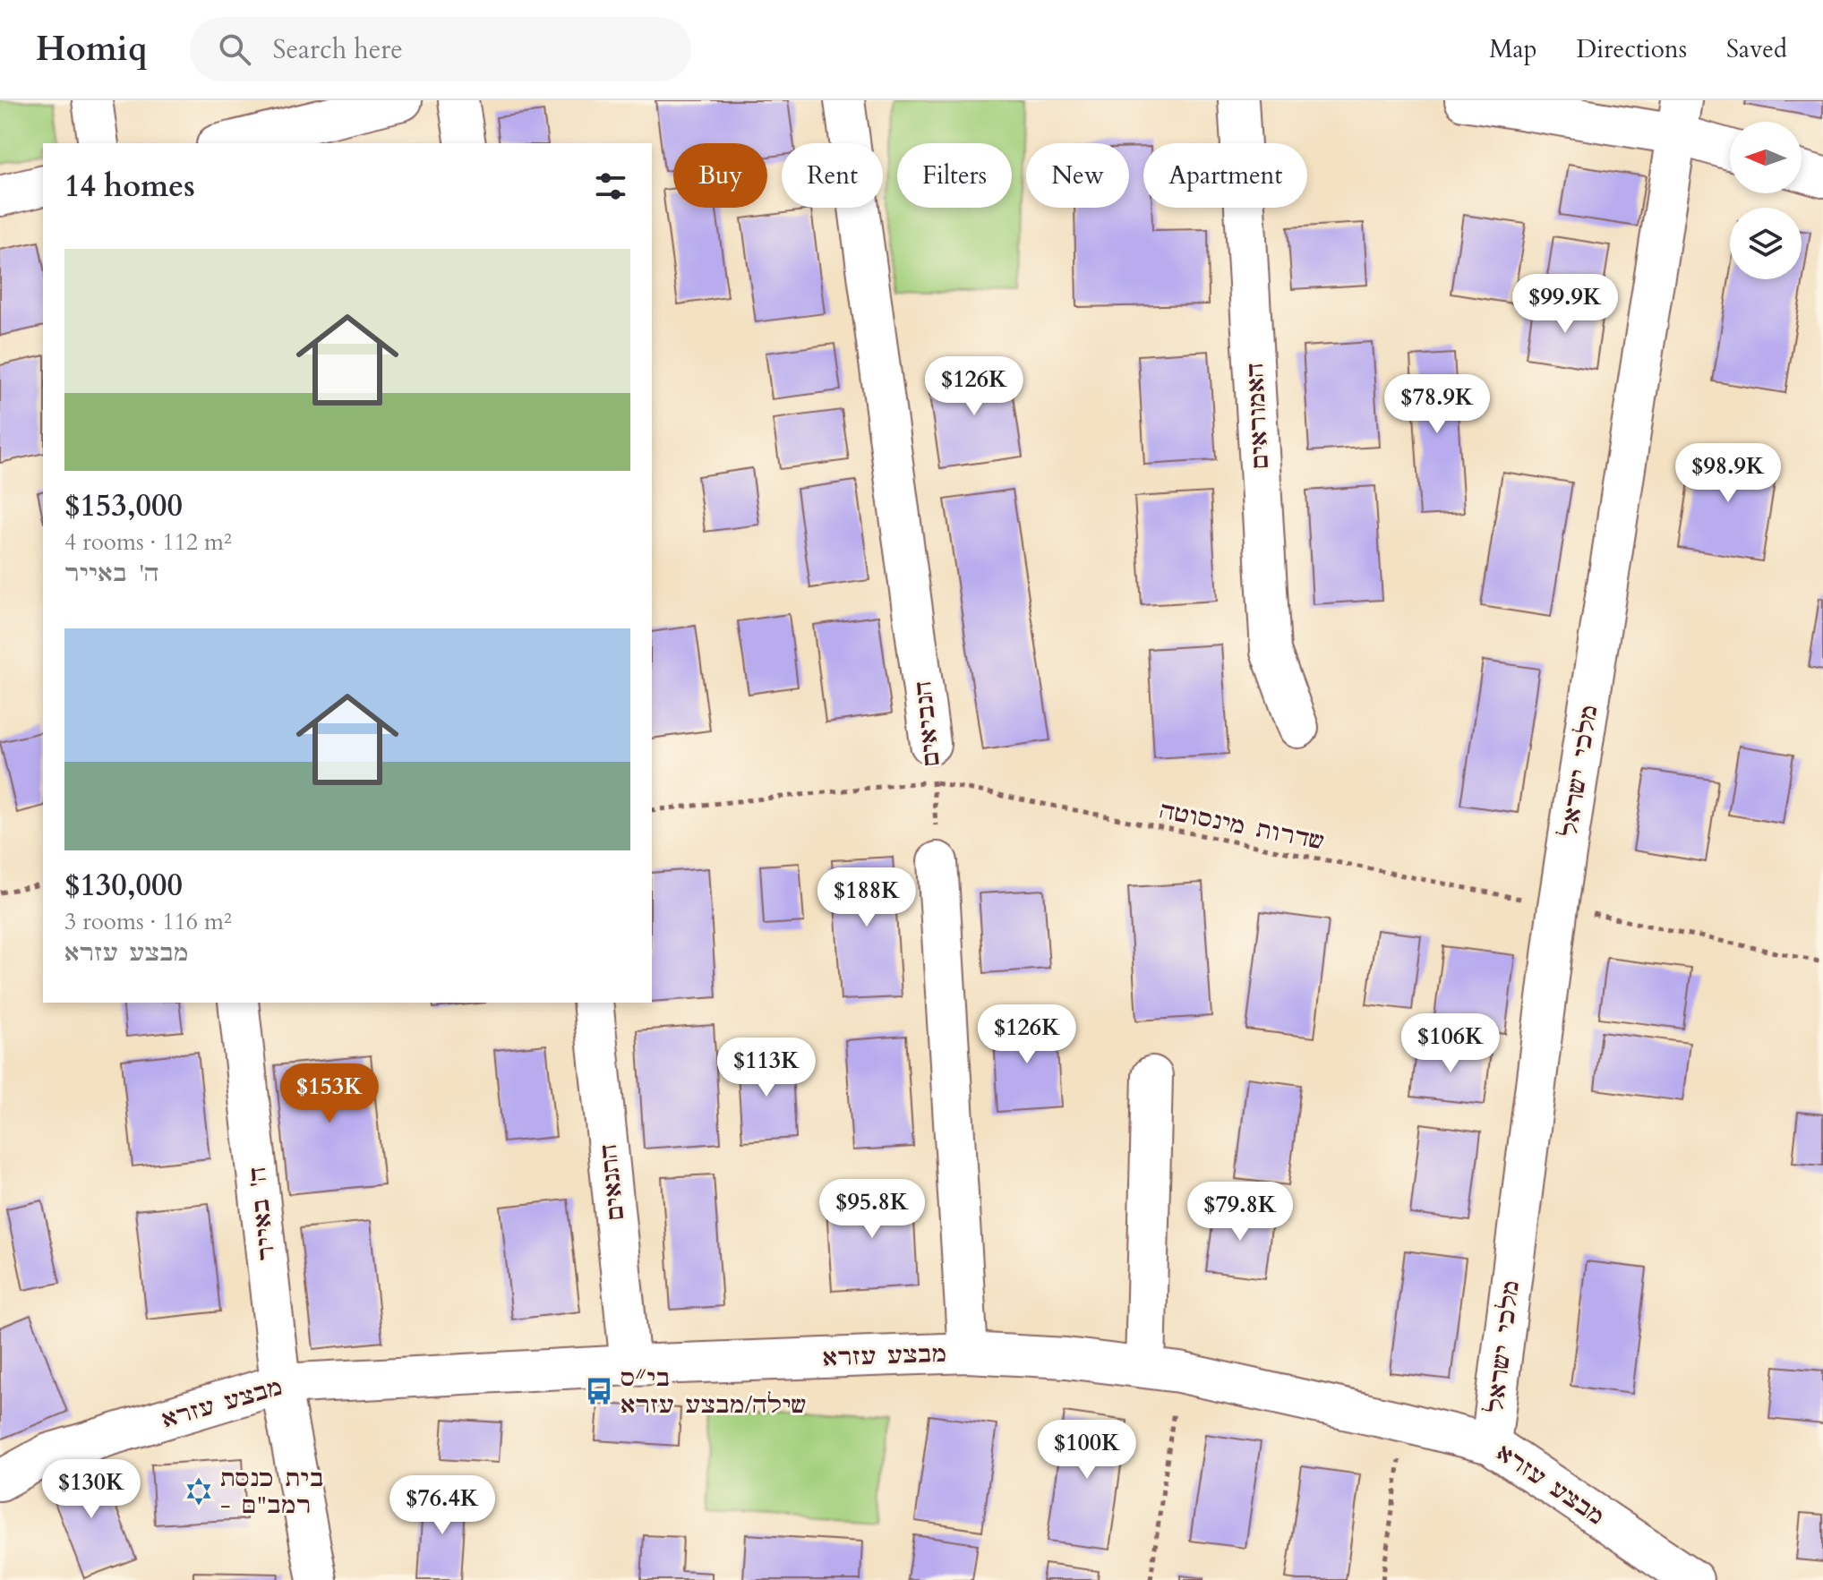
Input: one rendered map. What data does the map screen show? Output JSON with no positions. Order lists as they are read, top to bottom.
{
  "streets": {
    "street": [
      "האמוראים",
      "הנביאים",
      "מלכי ישראל",
      "התנאים",
      "ה' באייר",
      "מבצע עזרא"
    ],
    "path": ["שדרות מינסוטה"]
  },
  "crossings": [
    ["הנביאים", "שדרות מינסוטה"],
    ["מלכי ישראל", "שדרות מינסוטה"],
    ["מלכי ישראל", "מבצע עזרא"],
    ["התנאים", "מבצע עזרא"],
    ["ה' באייר", "מבצע עזרא"]
  ],
  "places": {
    "bus stop": ["בי״ס שילה/מבצע עזרא"],
    "synagogue": ["בית כנסת - רמב\"ם"]
  },
  "north": "left",
  "page": {
    "header": "Homiq",
    "search": "Search here",
    "nav": ["Map", "Directions", "Saved"],
    "chip": [
      "Buy",
      "Rent",
      "Filters",
      "New",
      "Apartment"
    ],
    "heading": "14 homes",
    "list": [
      {
        "name": "$153,000",
        "note": "4 rooms · 112 m² · ה' באייר"
      },
      {
        "name": "$130,000",
        "note": "3 rooms · 116 m² · מבצע עזרא"
      }
    ],
    "price": [
      "$99.9K",
      "$126K",
      "$78.9K",
      "$98.9K",
      "$188K",
      "$126K",
      "$106K",
      "$113K",
      "$153K",
      "$95.8K",
      "$79.8K",
      "$100K",
      "$130K",
      "$76.4K"
    ]
  }
}
